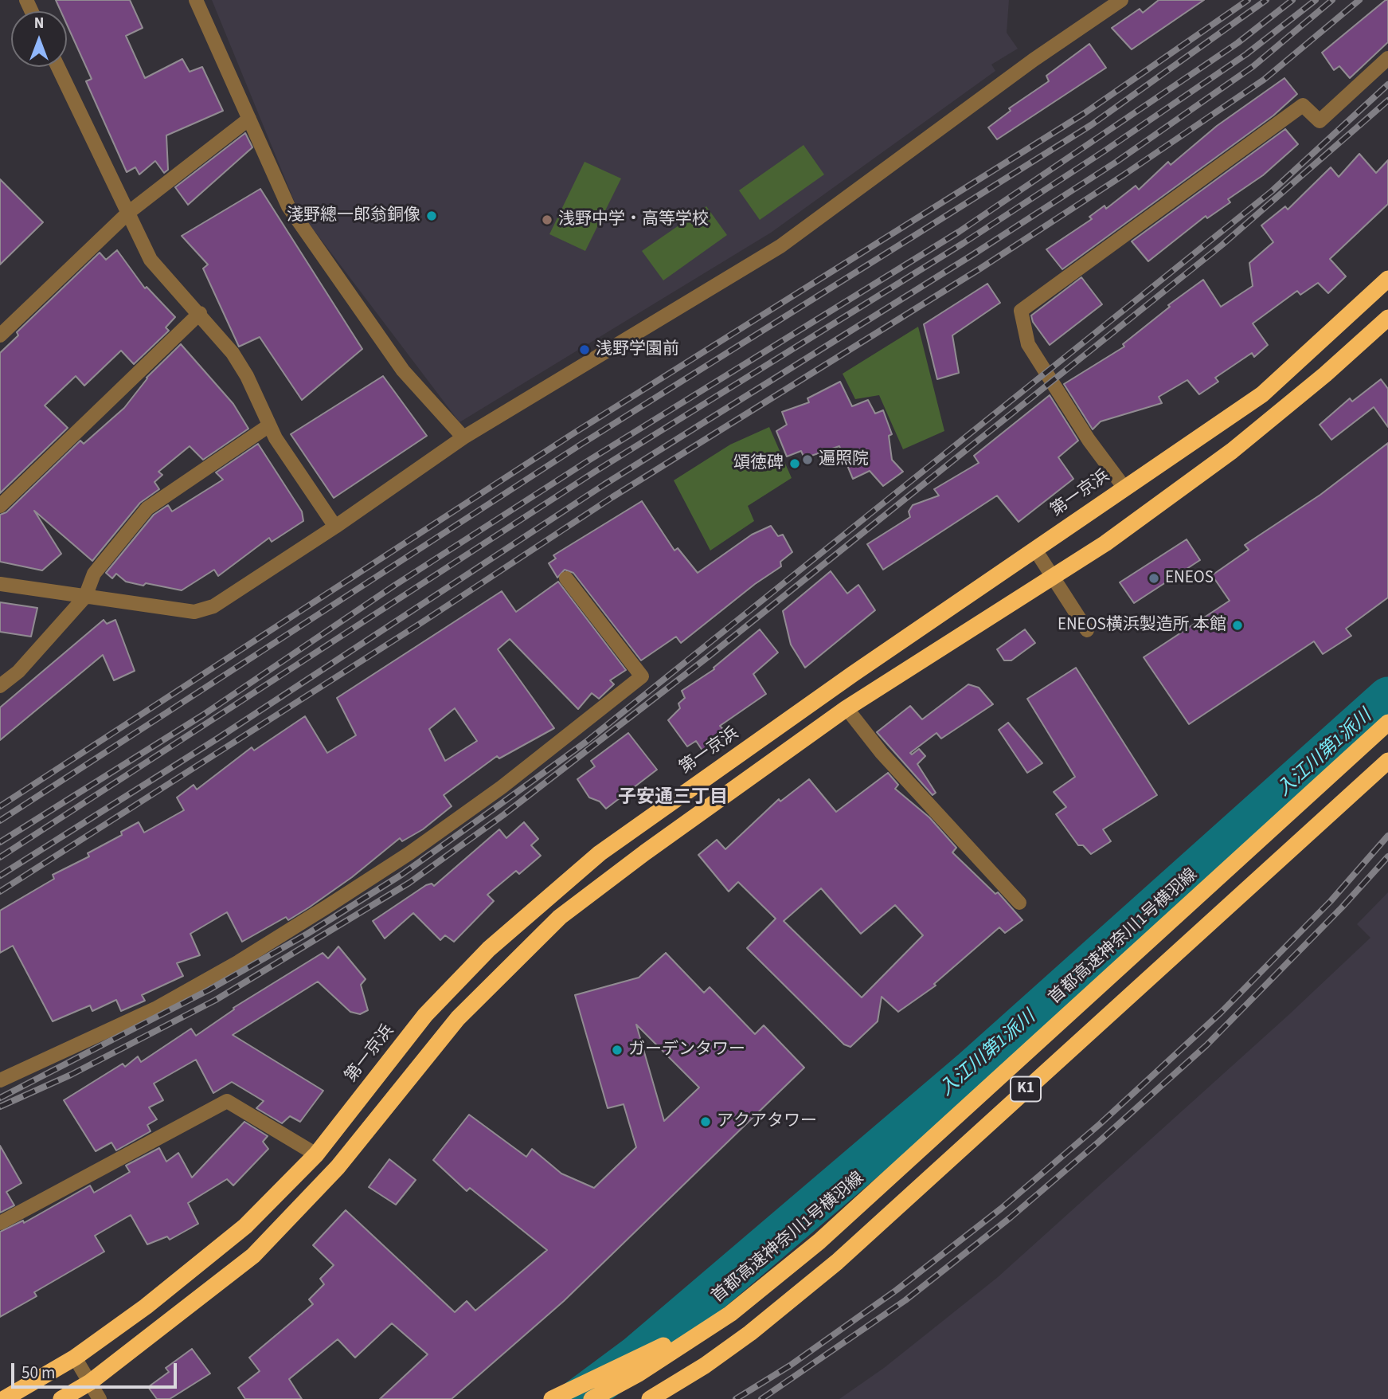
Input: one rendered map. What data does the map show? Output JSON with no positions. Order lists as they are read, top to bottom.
{
  "streets": {
    "highway": ["第一京浜", "首都高速神奈川1号横羽線", "K1"]
  },
  "districts": ["子安通三丁目"],
  "water": ["入江川第1派川"],
  "places": [
    "淺野總一郎翁銅像",
    "浅野中学・高等学校",
    "浅野学園前",
    "遍照院",
    "頌徳碑",
    "ENEOS",
    "ENEOS横浜製造所 本館",
    "ガーデンタワー",
    "アクアタワー"
  ],
  "scale_bar": "50 m",
  "north": "top"
}
